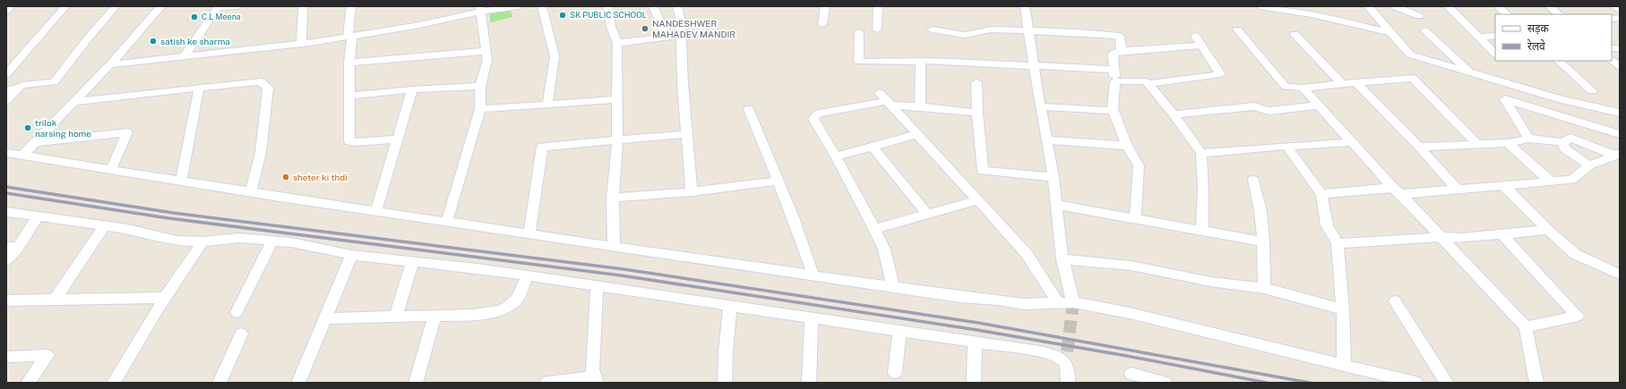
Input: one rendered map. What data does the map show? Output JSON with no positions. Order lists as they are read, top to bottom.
{
  "places": [
    "SK PUBLIC SCHOOL",
    "C.L Meena",
    "NANDESHWER MAHADEV MANDIR",
    "satish ke sharma",
    "trilok narsing home",
    "sheter ki thdi"
  ],
  "legend": ["सड़क", "रेलवे"]
}
